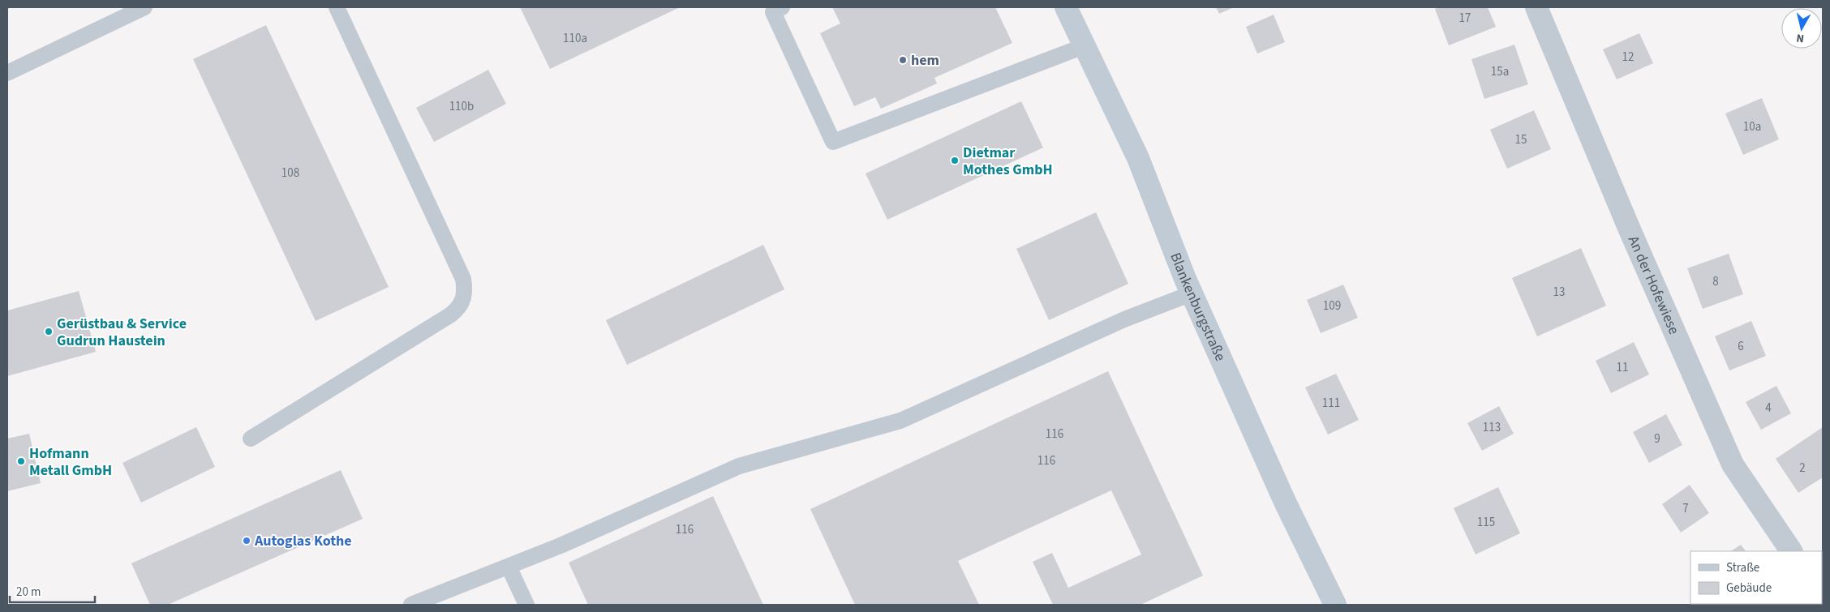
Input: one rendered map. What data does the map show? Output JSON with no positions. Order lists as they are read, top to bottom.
{
  "streets": {
    "main road": ["Blankenburgstraße"],
    "street": ["An der Hofewiese"]
  },
  "places": [
    "hem",
    "Dietmar Mothes GmbH",
    "Gerüstbau & Service Gudrun Haustein",
    "Hofmann Metall GmbH",
    "Autoglas Kothe"
  ],
  "house_numbers": [
    "17",
    "110a",
    "12",
    "15a",
    "110b",
    "10a",
    "15",
    "108",
    "8",
    "13",
    "109",
    "6",
    "11",
    "111",
    "4",
    "113",
    "116",
    "9",
    "116",
    "2",
    "7",
    "115",
    "116"
  ],
  "legend": ["Straße", "Gebäude"],
  "scale_bar": "20 m",
  "north": "bottom"
}
